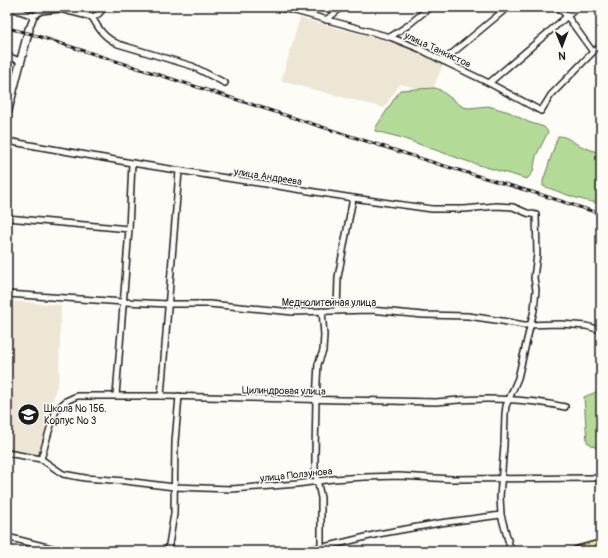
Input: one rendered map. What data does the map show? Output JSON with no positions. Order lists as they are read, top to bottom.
{
  "streets": {
    "street": [
      "улица Танкистов",
      "улица Андреева",
      "Меднолитейная улица",
      "Цилиндровая улица",
      "улица Ползунова"
    ]
  },
  "crossings": [
    ["улица Андреева", "Меднолитейная улица"],
    ["Цилиндровая улица", "улица Ползунова"]
  ],
  "places": {
    "school or university": ["Школа № 156. Корпус № 3"]
  },
  "north": "bottom"
}
